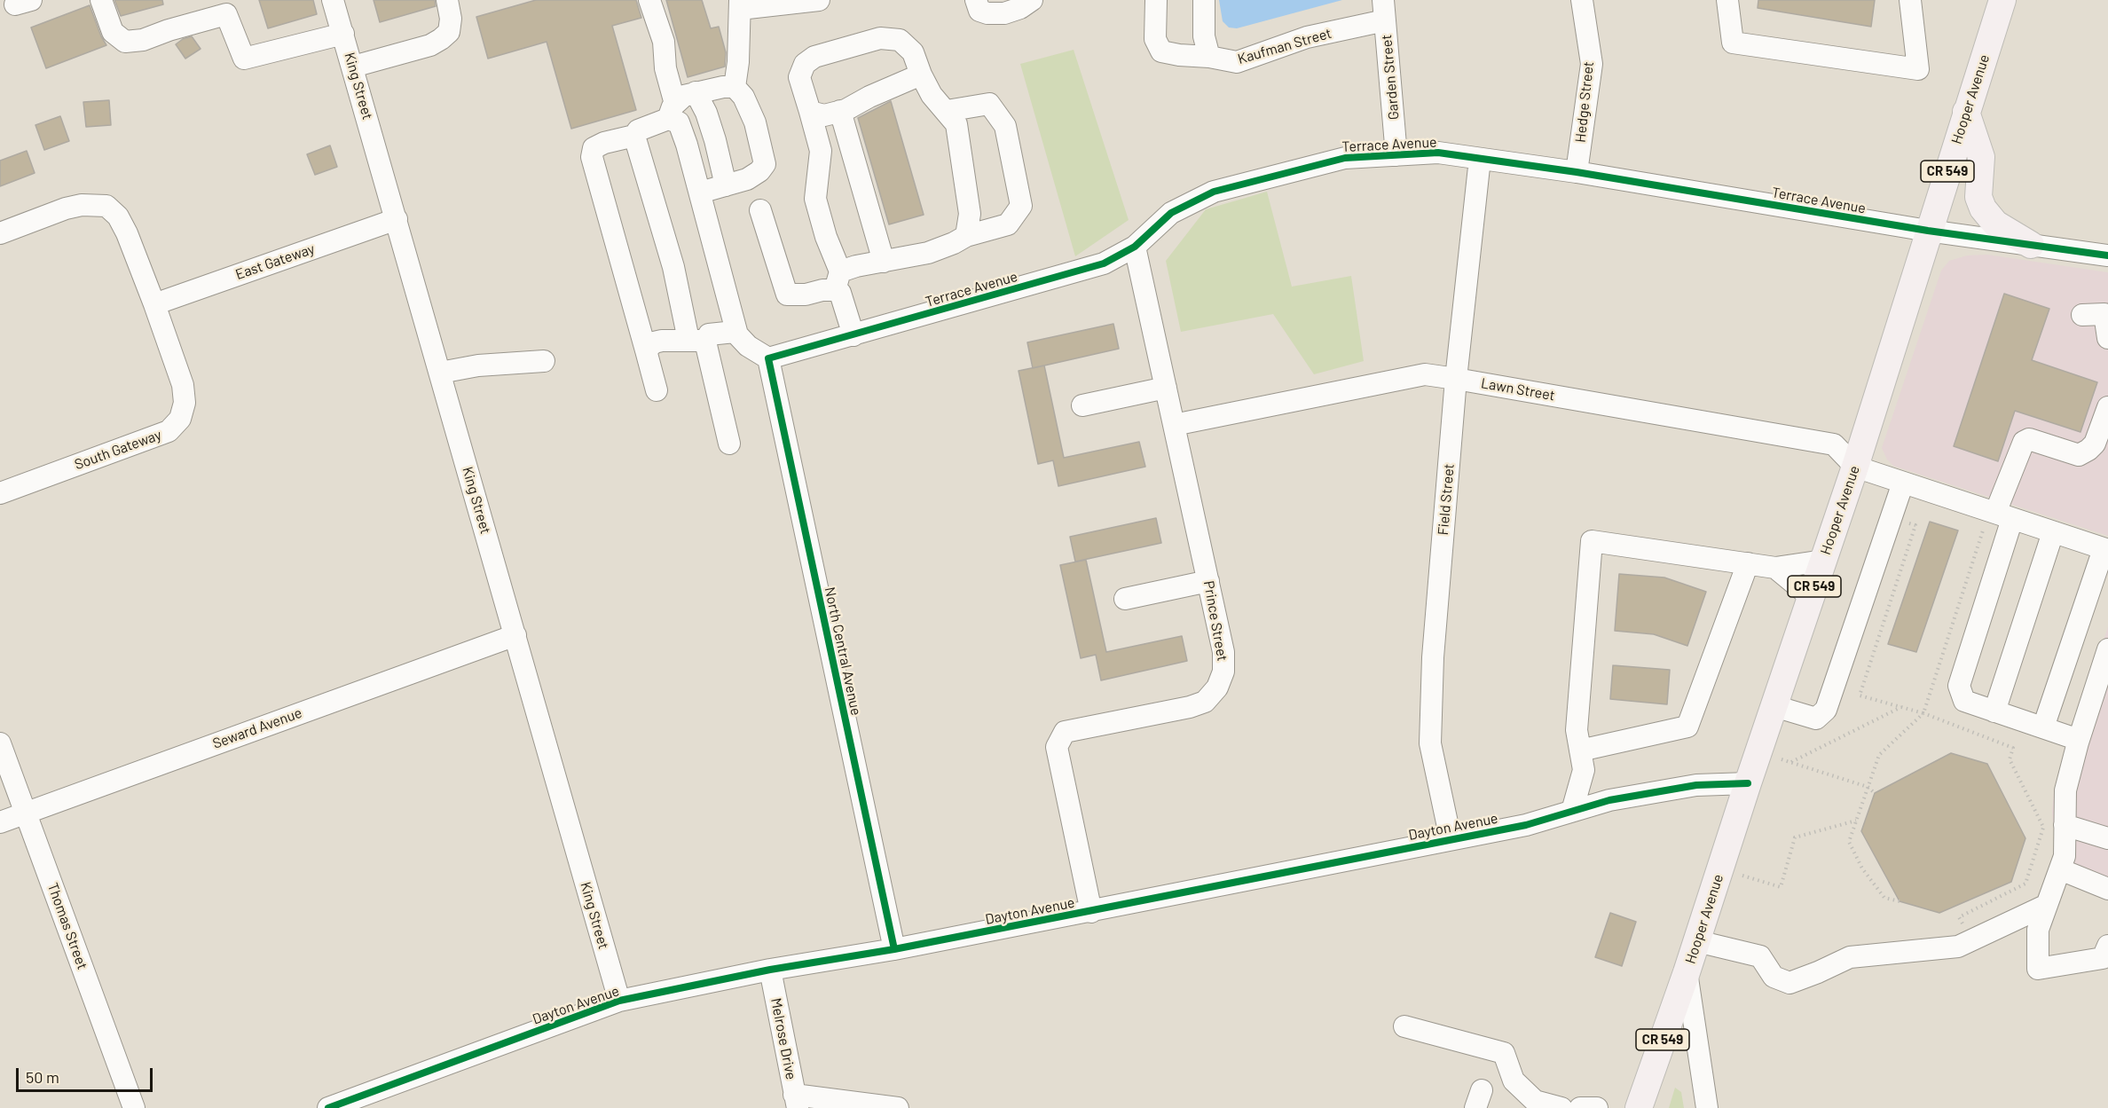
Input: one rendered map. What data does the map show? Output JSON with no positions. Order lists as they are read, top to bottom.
{
  "streets": {
    "main road": ["Hooper Avenue", "CR 549"],
    "street": [
      "Kaufman Street",
      "Garden Street",
      "King Street",
      "Hedge Street",
      "Terrace Avenue",
      "East Gateway",
      "Lawn Street",
      "South Gateway",
      "Field Street",
      "Prince Street",
      "North Central Avenue",
      "Seward Avenue",
      "Dayton Avenue",
      "Thomas Street",
      "Melrose Drive"
    ]
  },
  "crossings": [
    ["Kaufman Street", "Garden Street"],
    ["Garden Street", "Terrace Avenue"],
    ["King Street", "East Gateway"],
    ["King Street", "Seward Avenue"],
    ["King Street", "Dayton Avenue"],
    ["Hooper Avenue", "Terrace Avenue"],
    ["Hooper Avenue", "Lawn Street"],
    ["Hooper Avenue", "Dayton Avenue"],
    ["Hedge Street", "Terrace Avenue"],
    ["Terrace Avenue", "Field Street"],
    ["Terrace Avenue", "Prince Street"],
    ["Terrace Avenue", "North Central Avenue"],
    ["East Gateway", "South Gateway"],
    ["Lawn Street", "Field Street"],
    ["Lawn Street", "Prince Street"],
    ["Field Street", "Dayton Avenue"],
    ["Prince Street", "Dayton Avenue"],
    ["North Central Avenue", "Dayton Avenue"],
    ["Seward Avenue", "Thomas Street"],
    ["Dayton Avenue", "Melrose Drive"]
  ],
  "scale_bar": "50 m"
}
